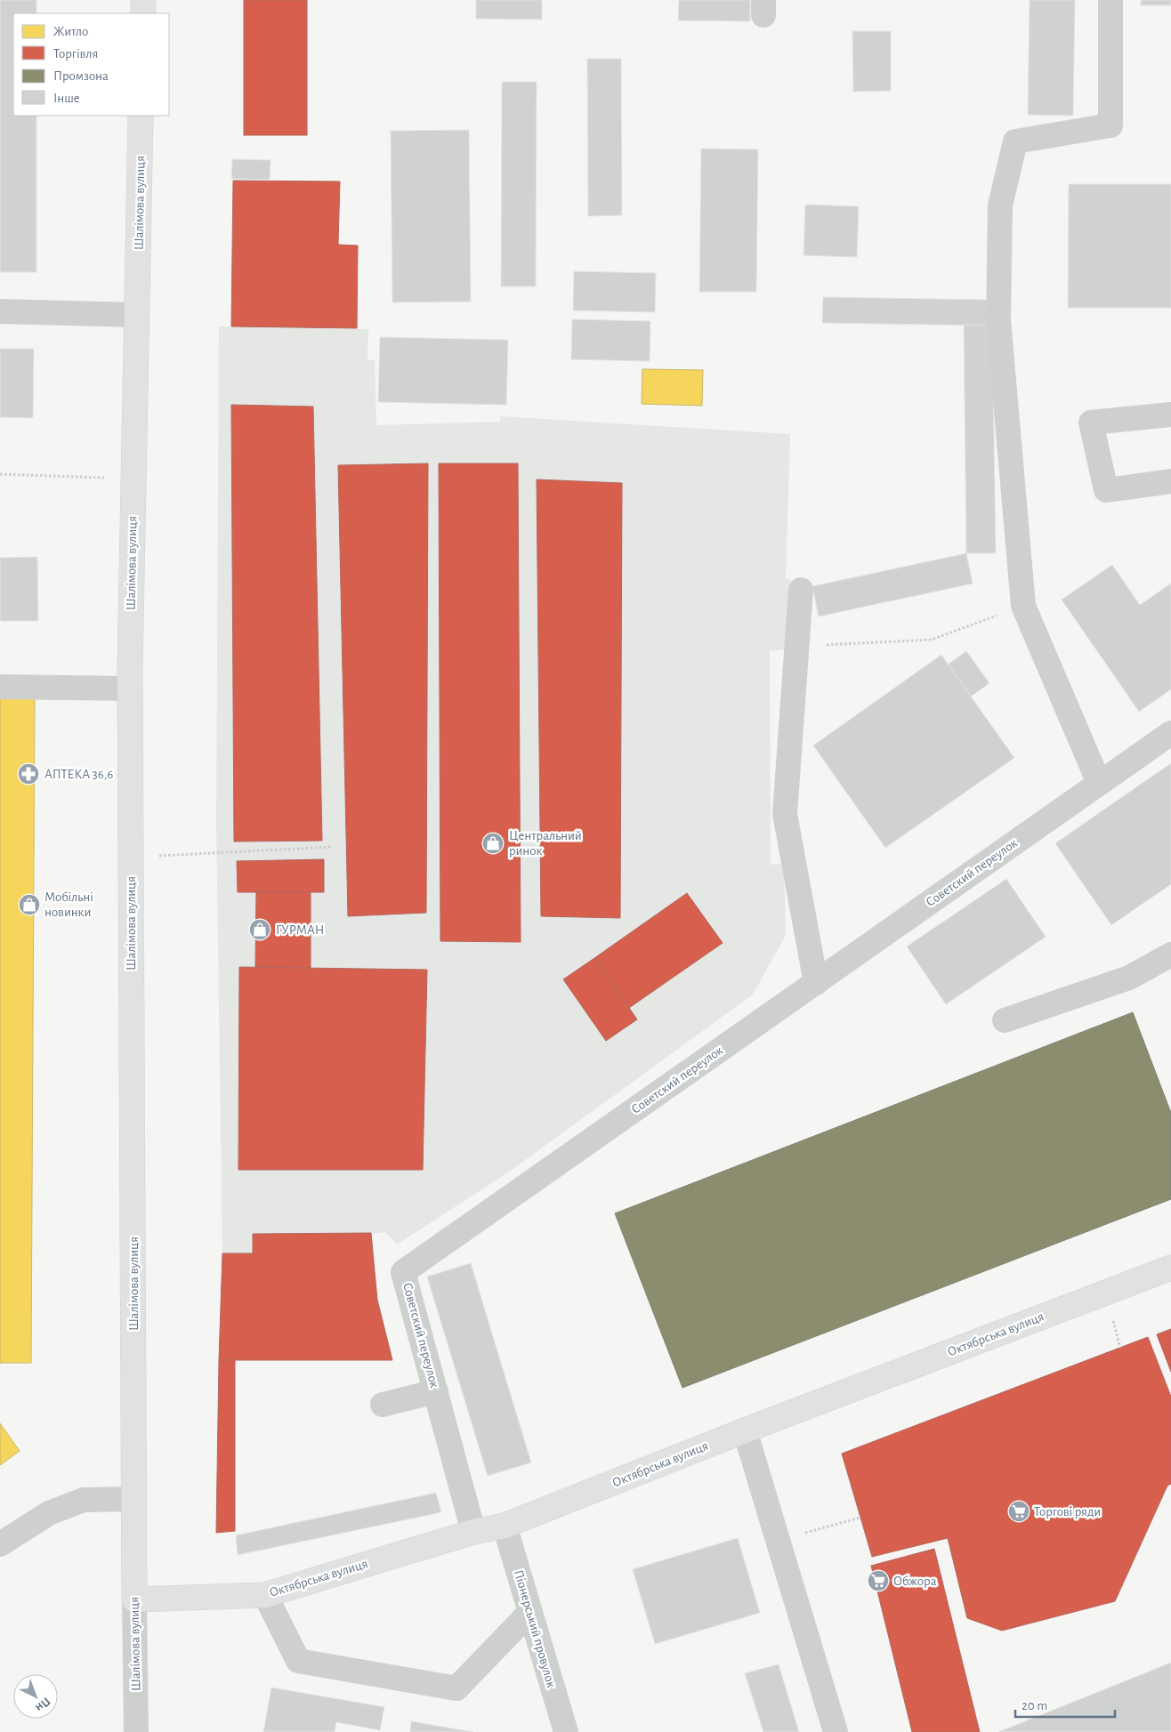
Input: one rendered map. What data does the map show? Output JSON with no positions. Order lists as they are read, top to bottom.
{
  "streets": {
    "main road": ["Шалімова вулиця", "Октябрська вулиця"],
    "street": ["Советский переулок", "Піонерський провулок"]
  },
  "crossings": [
    ["Шалімова вулиця", "Октябрська вулиця"],
    ["Советский переулок", "Октябрська вулиця"],
    ["Октябрська вулиця", "Піонерський провулок"]
  ],
  "places": {
    "pharmacy": ["АПТЕКА 36,6"],
    "shop": ["Центральний ринок", "Мобільні новинки", "ГУРМАН"],
    "supermarket": ["Торгові ряди", "Обжора"]
  },
  "legend": [
    "Житло",
    "Торгівля",
    "Промзона",
    "Інше"
  ],
  "scale_bar": "20 m",
  "north": "bottom right"
}
